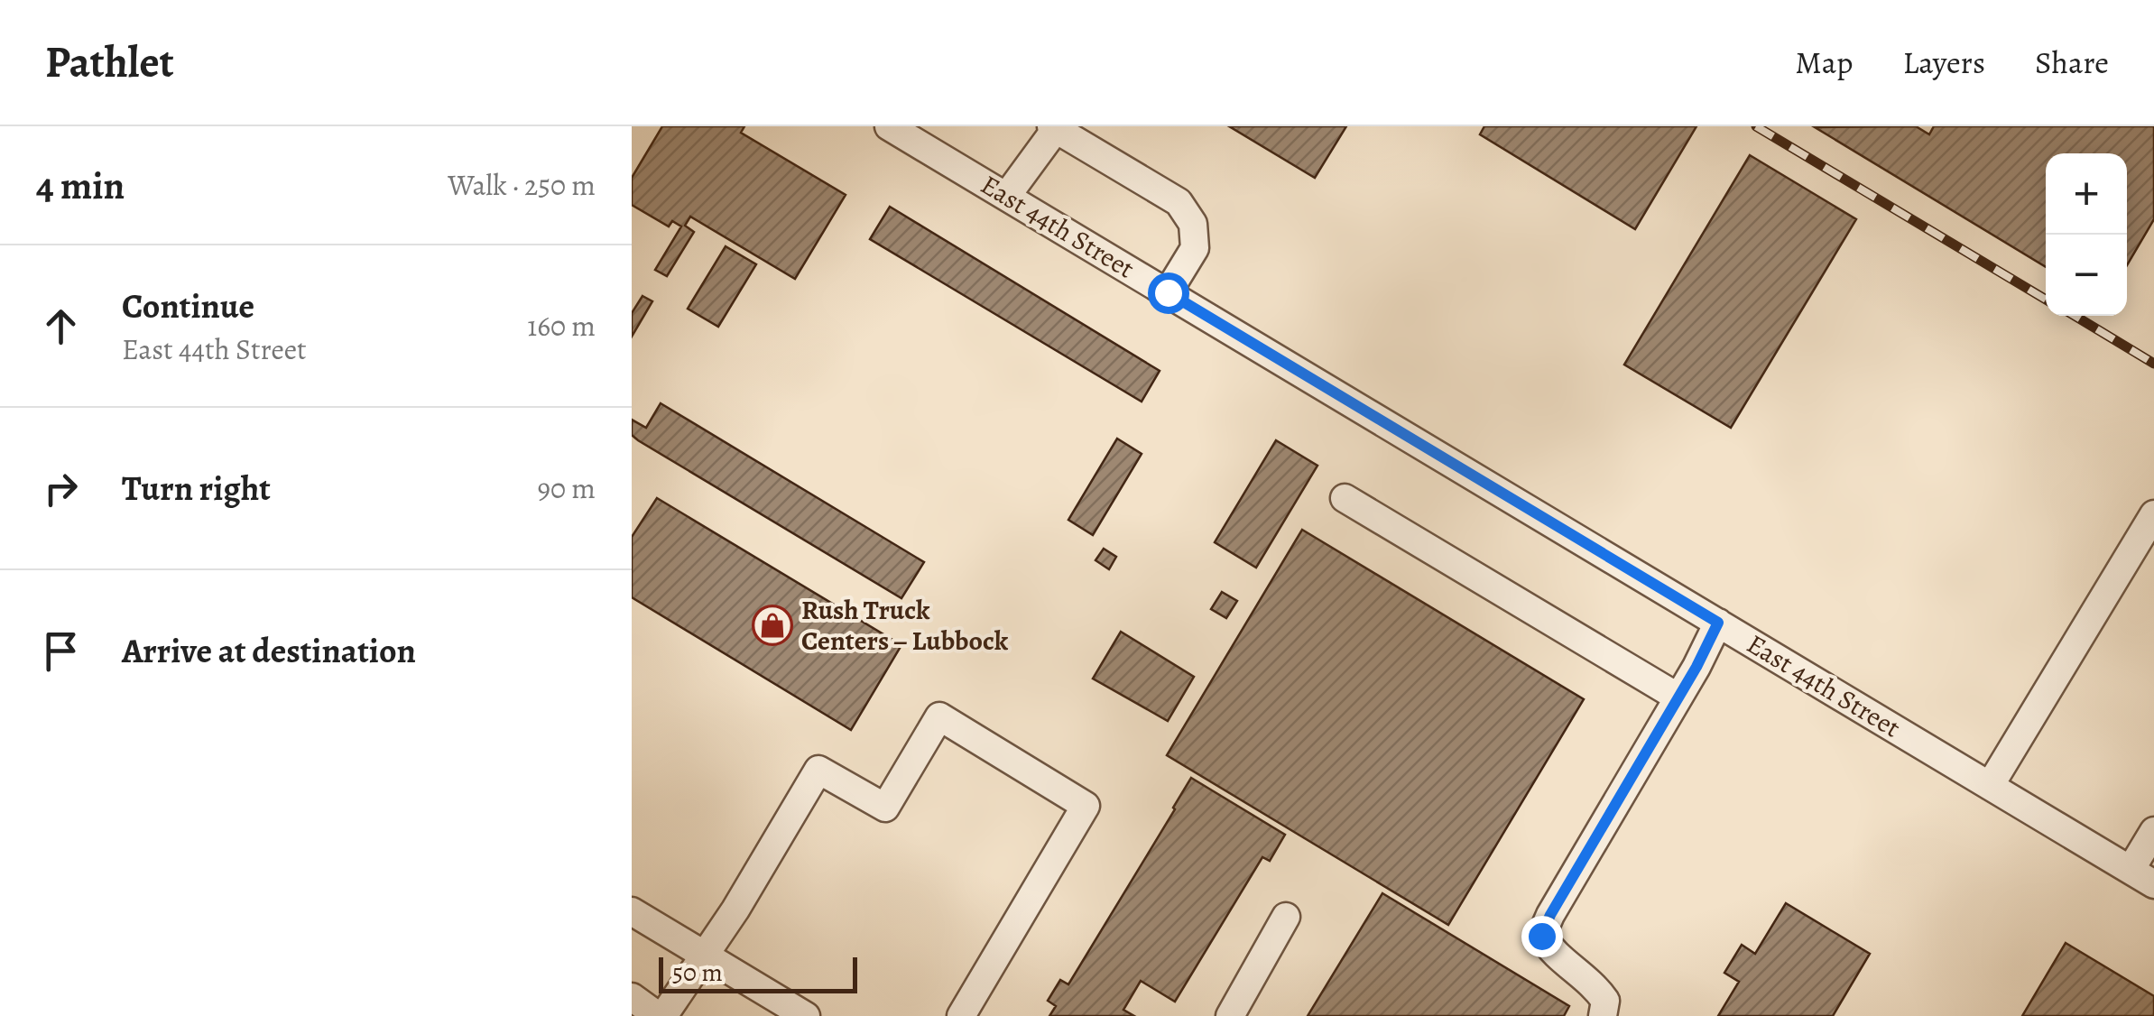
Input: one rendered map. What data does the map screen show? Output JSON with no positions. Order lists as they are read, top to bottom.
{
  "streets": {
    "street": ["East 44th Street"]
  },
  "places": {
    "shop": ["Rush Truck Centers – Lubbock"]
  },
  "scale_bar": "50 m",
  "page": {
    "header": "Pathlet",
    "nav": ["Map", "Layers", "Share"],
    "heading": ["4 min", "Walk · 250 m"],
    "map_buttons": ["+", "−"],
    "list": [
      ["Continue", "East 44th Street", "160 m"],
      ["Turn right", "90 m"],
      "Arrive at destination"
    ],
    "scale": "50 m"
  }
}
